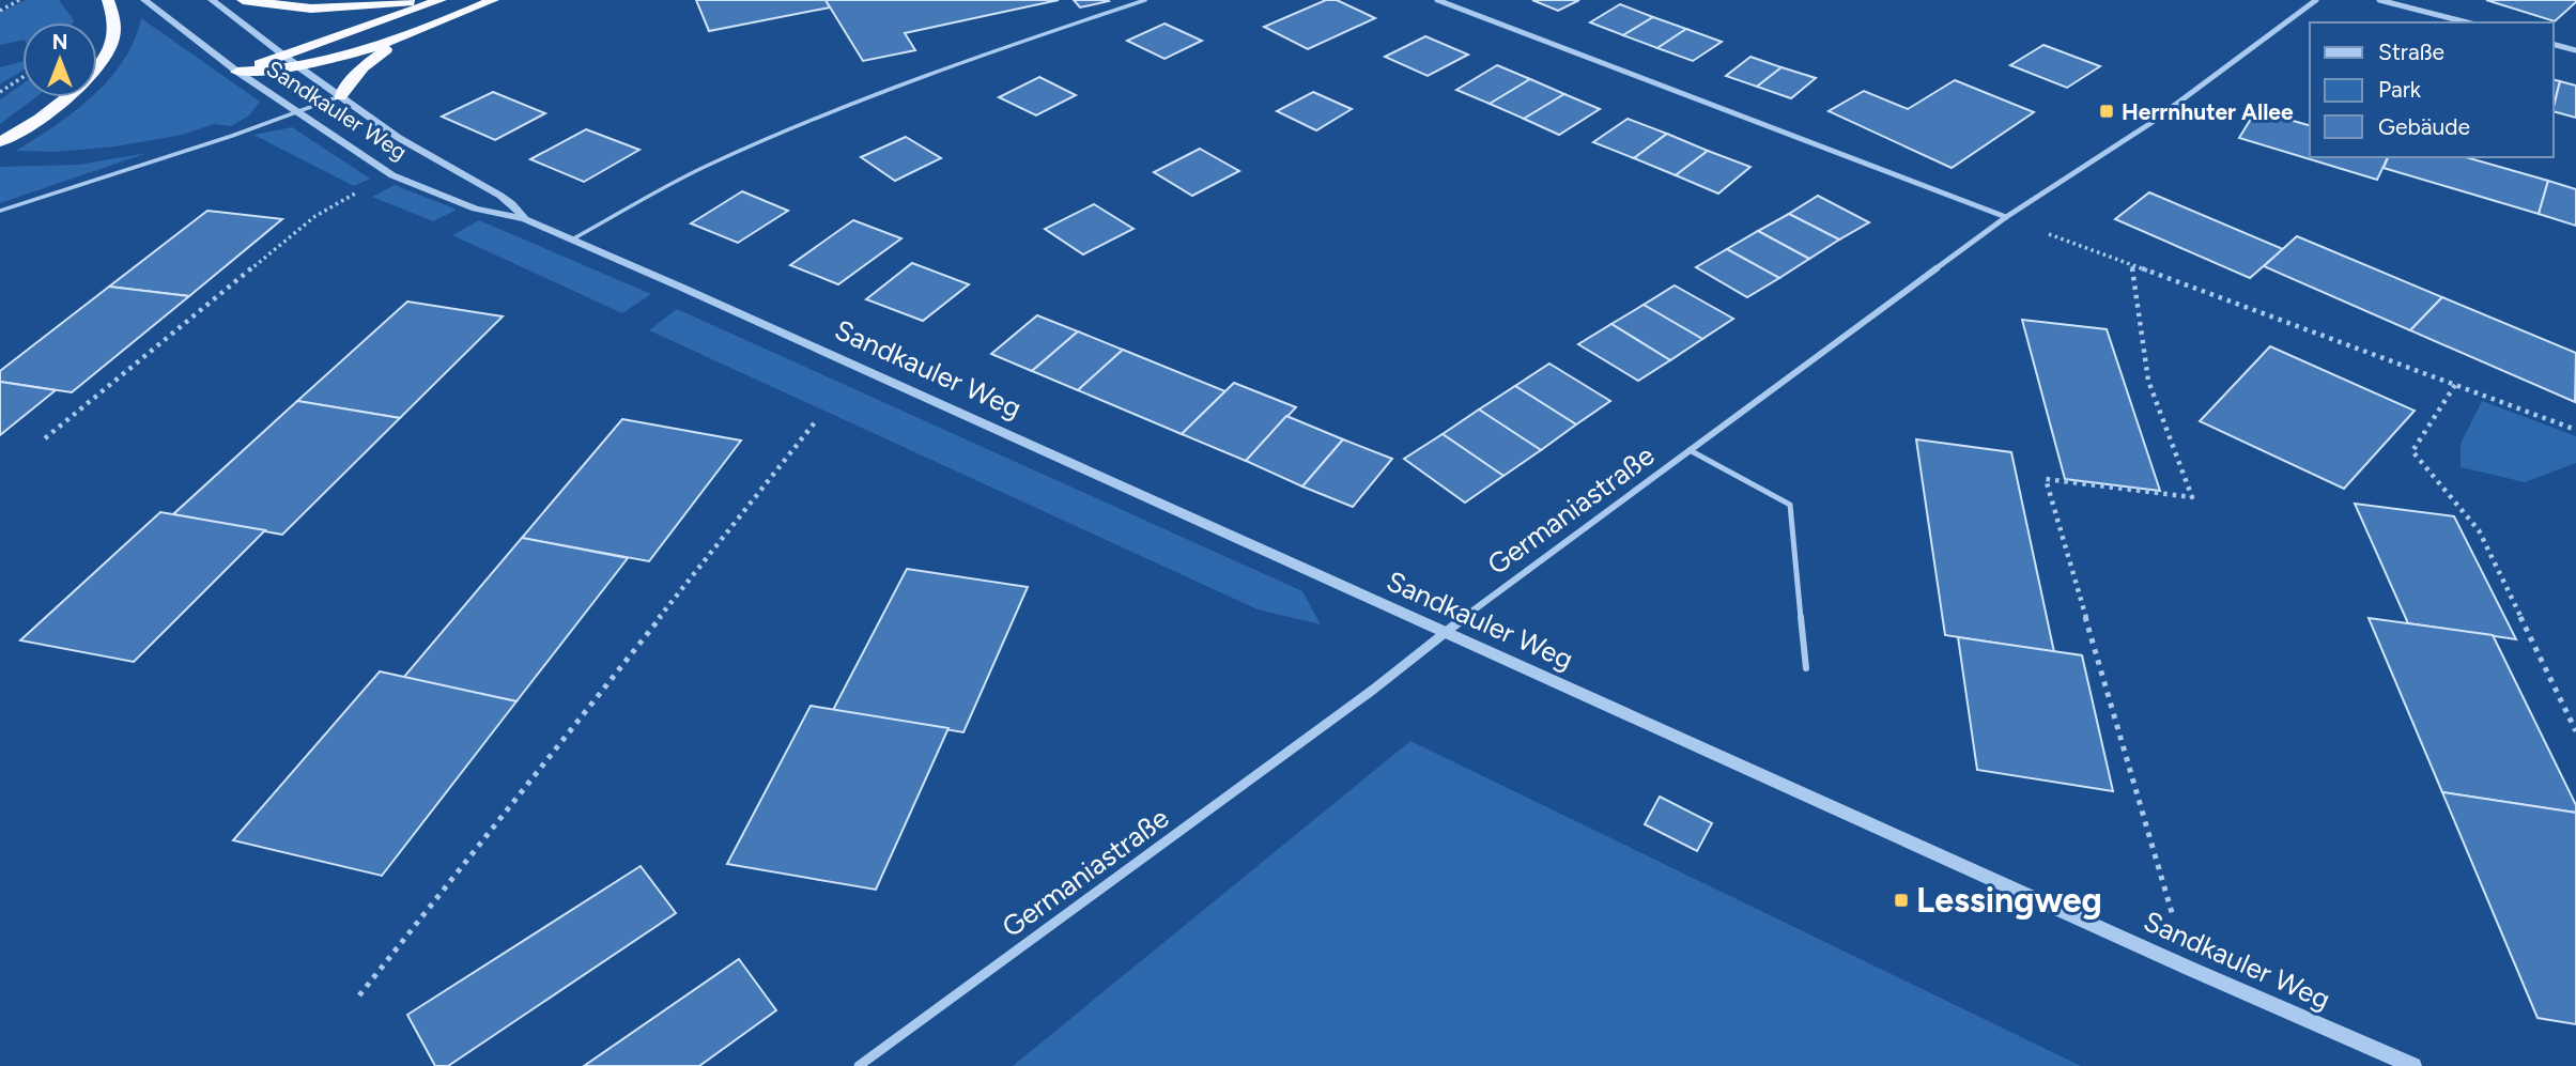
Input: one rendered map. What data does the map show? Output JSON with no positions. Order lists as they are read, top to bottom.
{
  "streets": {
    "street": ["Sandkauler Weg", "Germaniastraße"]
  },
  "crossings": [
    ["Sandkauler Weg", "Germaniastraße"]
  ],
  "places": {
    "transit": ["Herrnhuter Allee", "Lessingweg"]
  },
  "legend": ["Straße", "Park", "Gebäude"],
  "north": "top"
}
